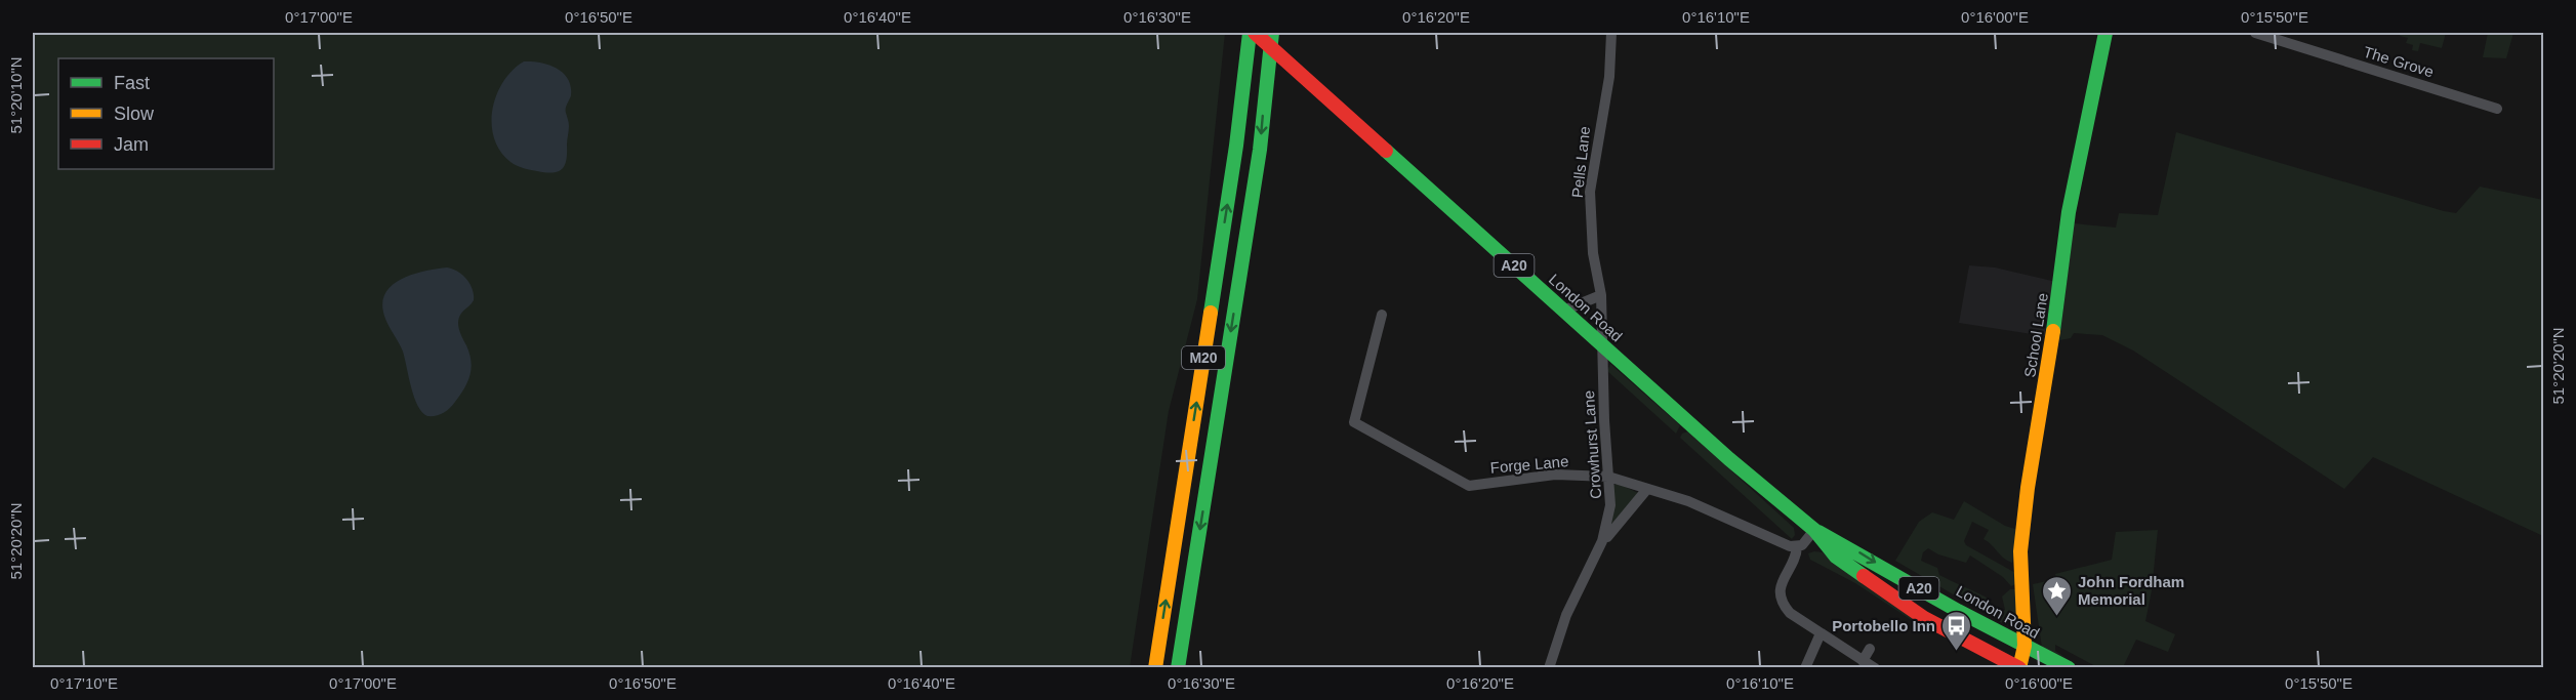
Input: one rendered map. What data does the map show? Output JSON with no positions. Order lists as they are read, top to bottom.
{
  "streets": {
    "main road": [
      "A20",
      "London Road",
      "School Lane",
      "M20"
    ],
    "street": [
      "The Grove",
      "Pells Lane",
      "Crowhurst Lane",
      "Forge Lane"
    ]
  },
  "crossings": [
    ["Pells Lane", "London Road"],
    ["Pells Lane", "Crowhurst Lane"],
    ["London Road", "School Lane"],
    ["London Road", "Crowhurst Lane"],
    ["Crowhurst Lane", "Forge Lane"]
  ],
  "places": {
    "place": ["John Fordham Memorial"],
    "bus stop": ["Portobello Inn"]
  },
  "legend": ["Fast", "Slow", "Jam"],
  "coordinates": [
    "0°17'00\"E",
    "0°16'50\"E",
    "0°16'40\"E",
    "0°16'30\"E",
    "0°16'20\"E",
    "0°16'10\"E",
    "0°16'00\"E",
    "0°15'50\"E",
    "51°20'10\"N",
    "51°20'20\"N",
    "0°17'10\"E"
  ]
}
